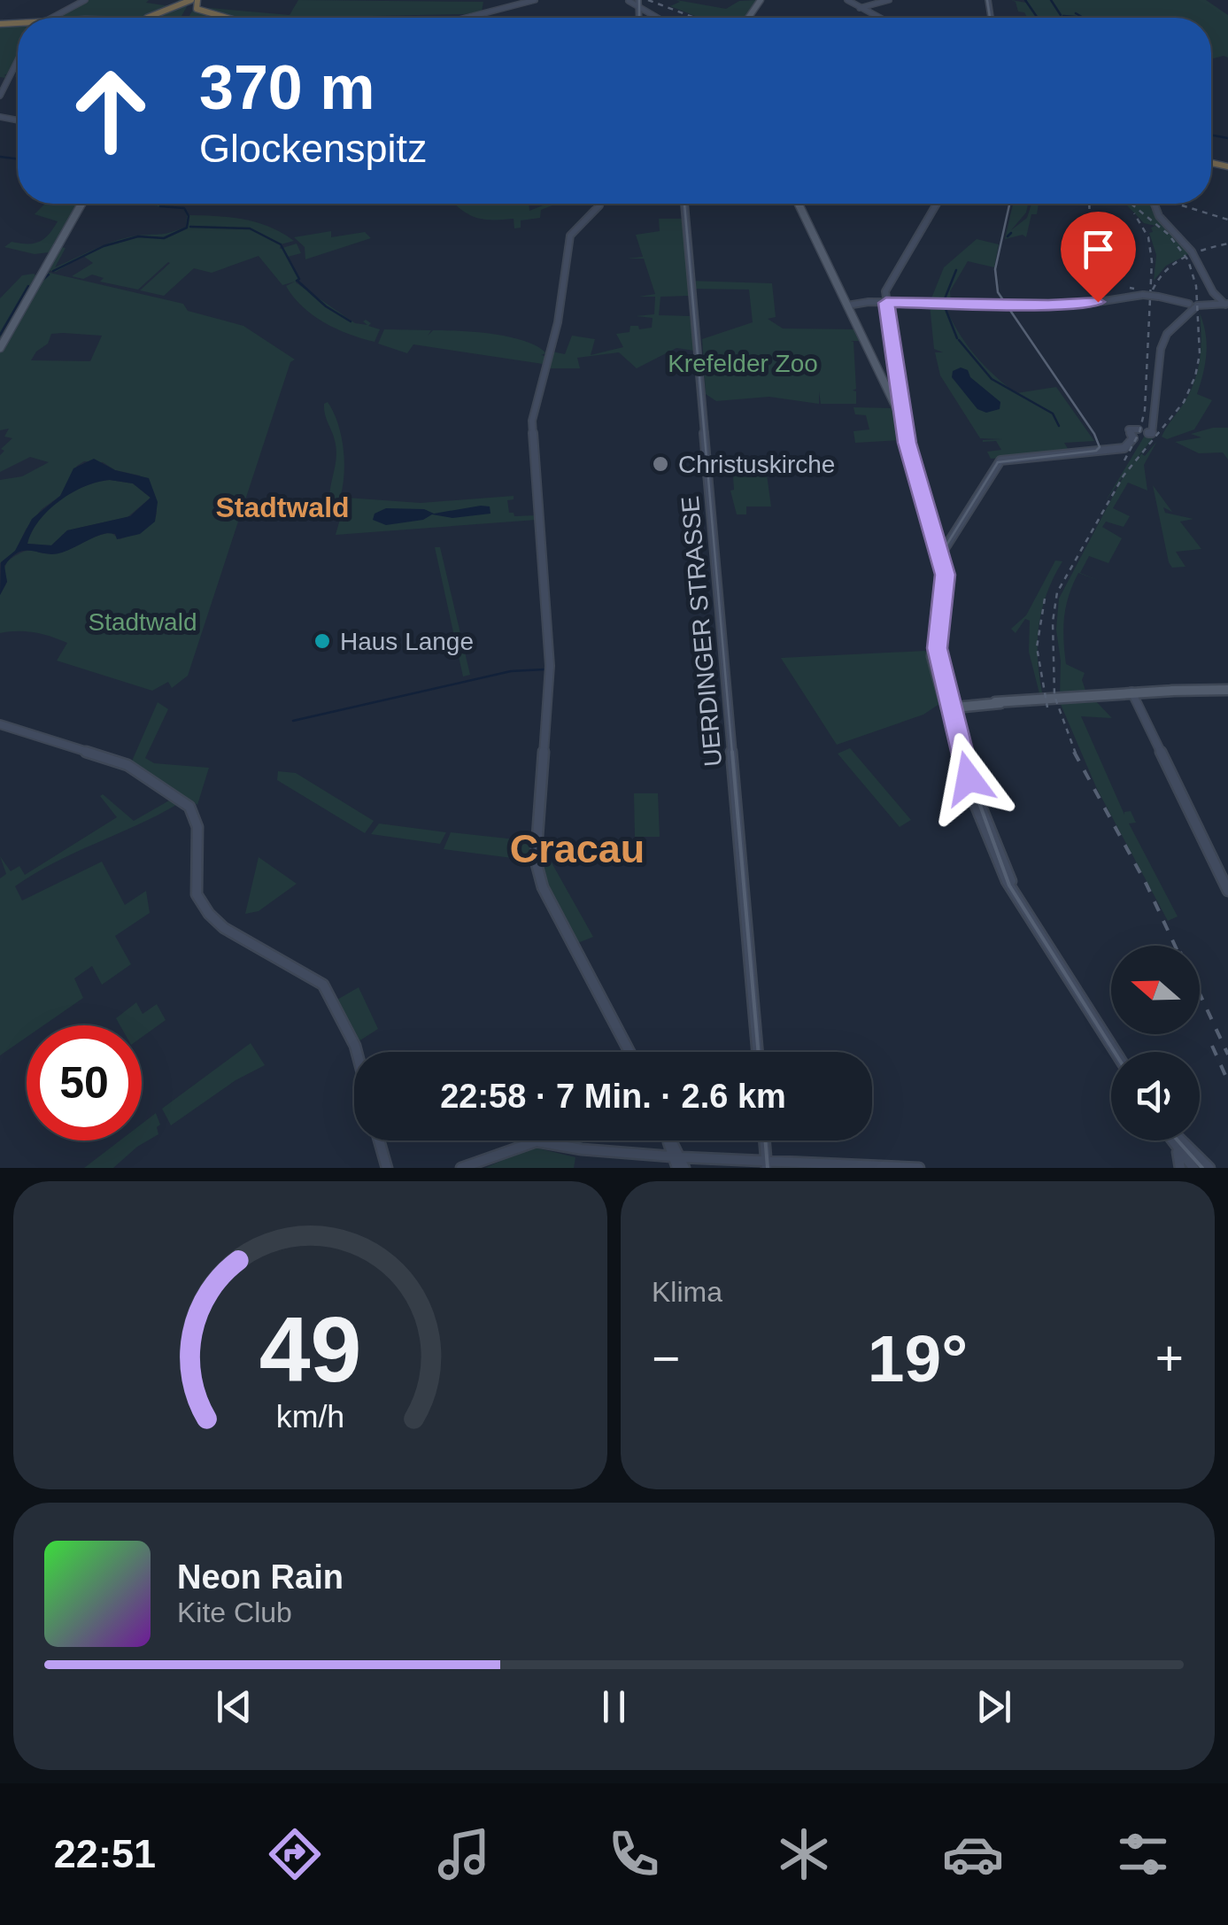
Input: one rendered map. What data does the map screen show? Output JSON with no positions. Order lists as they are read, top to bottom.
{
  "streets": {
    "main road": ["UERDINGER STRASSE"]
  },
  "districts": ["Stadtwald", "Cracau"],
  "parks": ["Krefelder Zoo", "Stadtwald"],
  "places": ["Christuskirche", "Haus Lange"],
  "north": "left",
  "page": {
    "turn": ["370 m", "Glockenspitz"],
    "limit": "50",
    "trip": "22:58 · 7 Min. · 2.6 km",
    "tile": "Klima",
    "heat": ["−", "19°", "+"],
    "song": ["Neon Rain", "Kite Club"],
    "tabs": "22:51",
    "gauge": ["49", "km/h"]
  }
}
